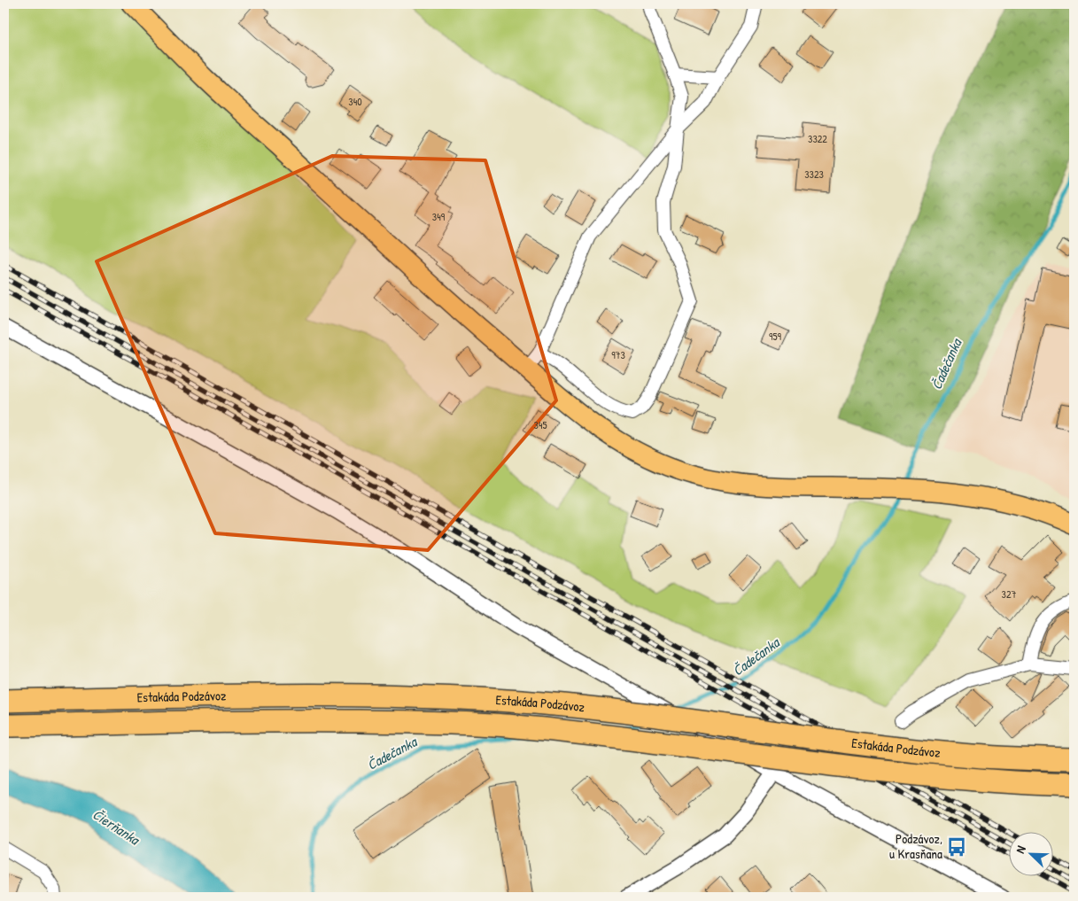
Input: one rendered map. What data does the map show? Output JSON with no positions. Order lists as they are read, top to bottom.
{
  "streets": {
    "highway": ["Estakáda Podzávoz"]
  },
  "water": ["Čadečanka", "Čierňanka"],
  "places": {
    "bus stop": ["Podzávoz, u Krasňana"]
  },
  "house_numbers": [
    "340",
    "3322",
    "3323",
    "349",
    "959",
    "973",
    "345",
    "327"
  ],
  "north": "top left"
}
